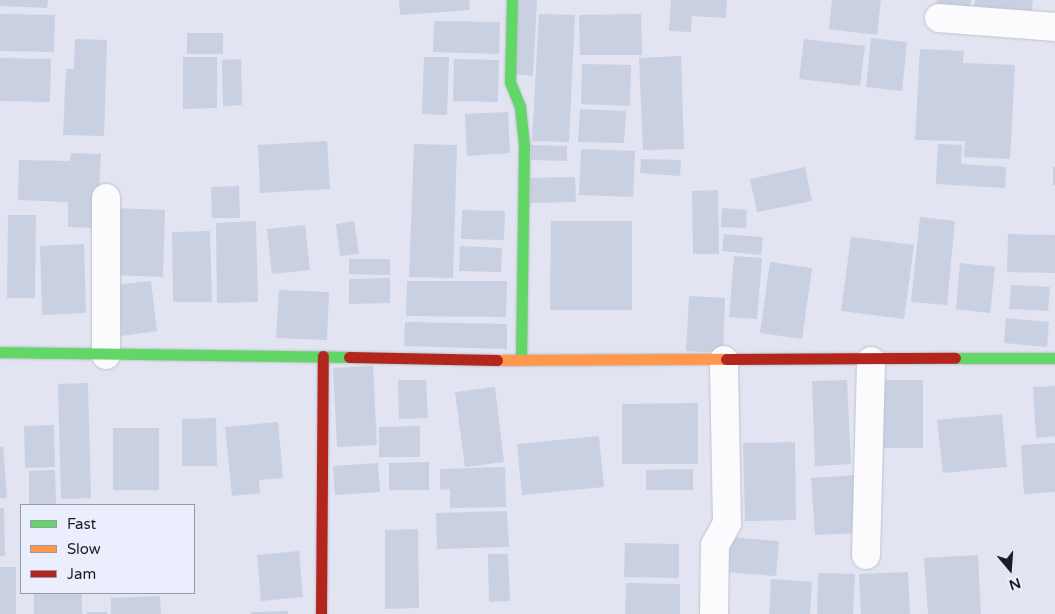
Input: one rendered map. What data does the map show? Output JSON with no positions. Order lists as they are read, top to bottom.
{
  "legend": ["Fast", "Slow", "Jam"],
  "north": "bottom"
}
